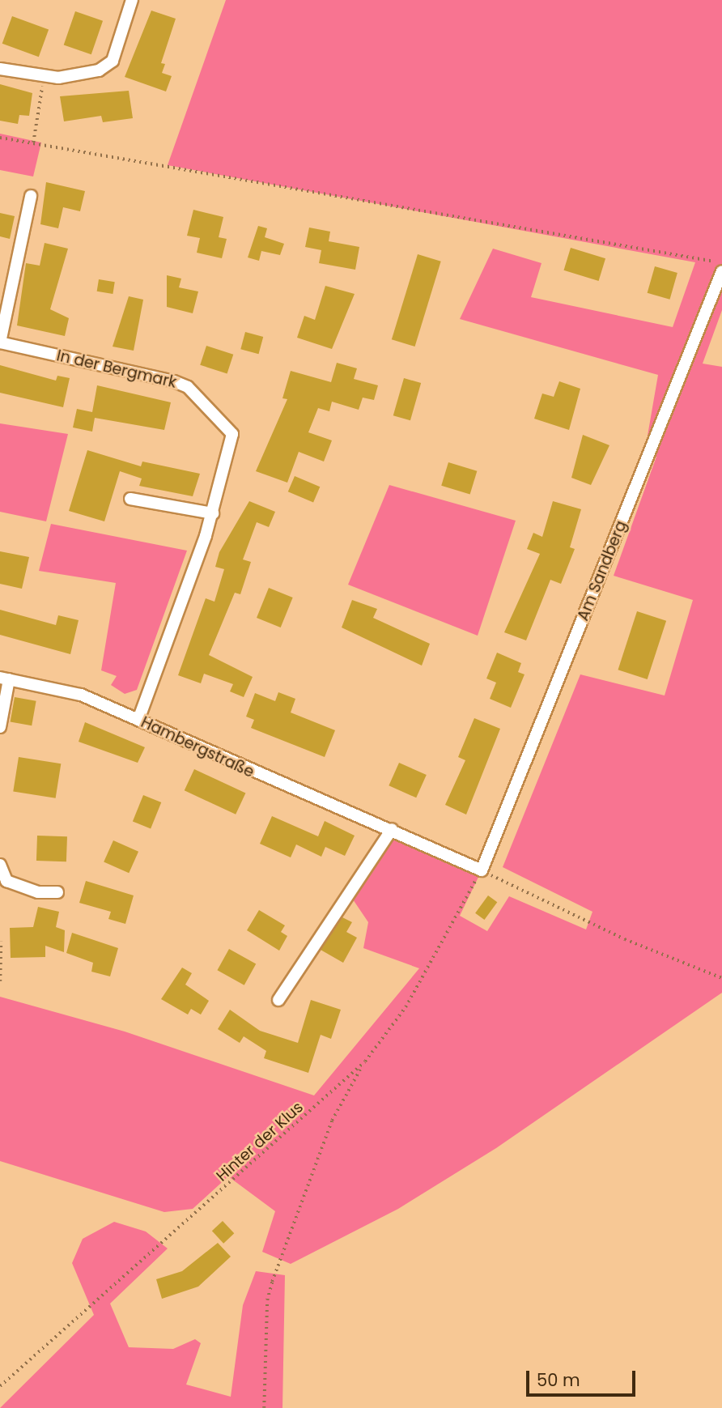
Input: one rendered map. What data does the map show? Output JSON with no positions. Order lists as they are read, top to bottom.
{
  "streets": {
    "street": ["In der Bergmark", "Am Sandberg", "Hambergstraße"],
    "path": ["Hinter der Klus"]
  },
  "crossings": [
    ["In der Bergmark", "Hambergstraße"],
    ["Am Sandberg", "Hambergstraße"],
    ["Am Sandberg", "Hinter der Klus"],
    ["Hambergstraße", "Hinter der Klus"]
  ],
  "scale_bar": "50 m"
}
